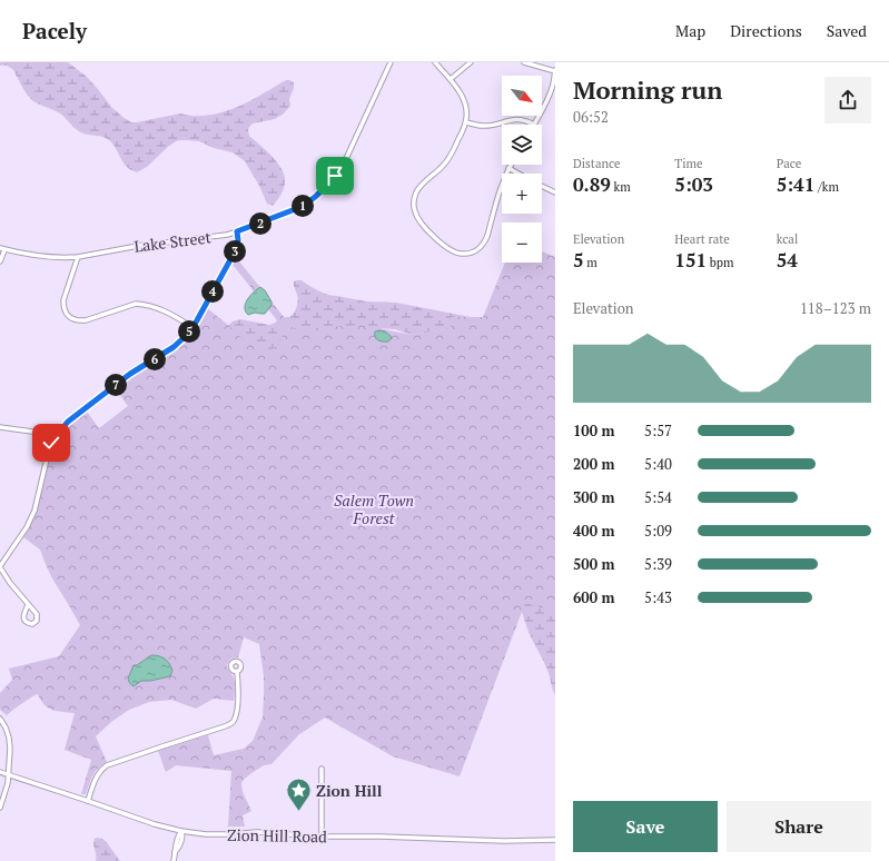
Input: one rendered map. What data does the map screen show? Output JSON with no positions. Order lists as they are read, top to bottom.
{
  "streets": {
    "street": ["Lake Street", "Zion Hill Road"]
  },
  "parks": ["Salem Town Forest"],
  "places": {
    "place": ["Zion Hill"]
  },
  "north": "bottom right",
  "page": {
    "header": "Pacely",
    "nav": ["Map", "Directions", "Saved"],
    "heading": ["Morning run", "06:52"],
    "map_buttons": ["+", "−"],
    "stats": [
      ["Distance", "0.89 km"],
      ["Time", "5:03"],
      ["Pace", "5:41 /km"],
      ["Elevation", "5 m"],
      ["Heart rate", "151 bpm"],
      ["kcal", "54"]
    ],
    "pins": [
      "1",
      "2",
      "3",
      "4",
      "5",
      "6",
      "7"
    ],
    "chart": ["Elevation", "118–123 m"],
    "list": [
      {
        "name": "100 m",
        "note": "5:57"
      },
      {
        "name": "200 m",
        "note": "5:40"
      },
      {
        "name": "300 m",
        "note": "5:54"
      },
      {
        "name": "400 m",
        "note": "5:09"
      },
      {
        "name": "500 m",
        "note": "5:39"
      },
      {
        "name": "600 m",
        "note": "5:43"
      }
    ],
    "buttons": ["Save", "Share"]
  }
}
